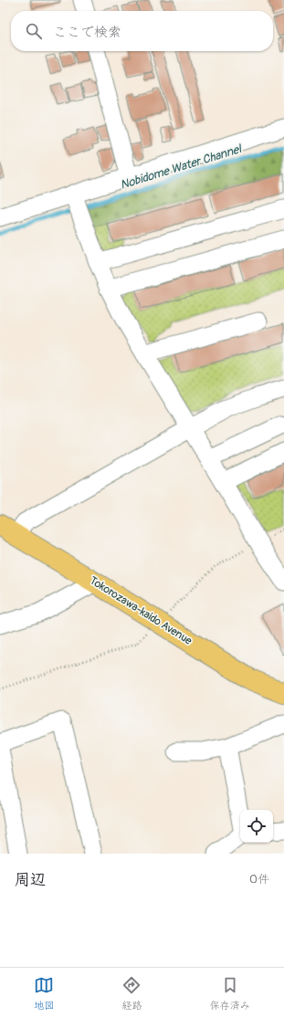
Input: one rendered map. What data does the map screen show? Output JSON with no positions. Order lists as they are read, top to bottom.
{
  "streets": {
    "main road": ["Tokorozawa-kaido Avenue"]
  },
  "water": ["Nobidome Water Channel"],
  "page": {
    "search": "ここで検索",
    "heading": ["周辺", "0件"],
    "nav": ["地図", "経路", "保存済み"]
  }
}
